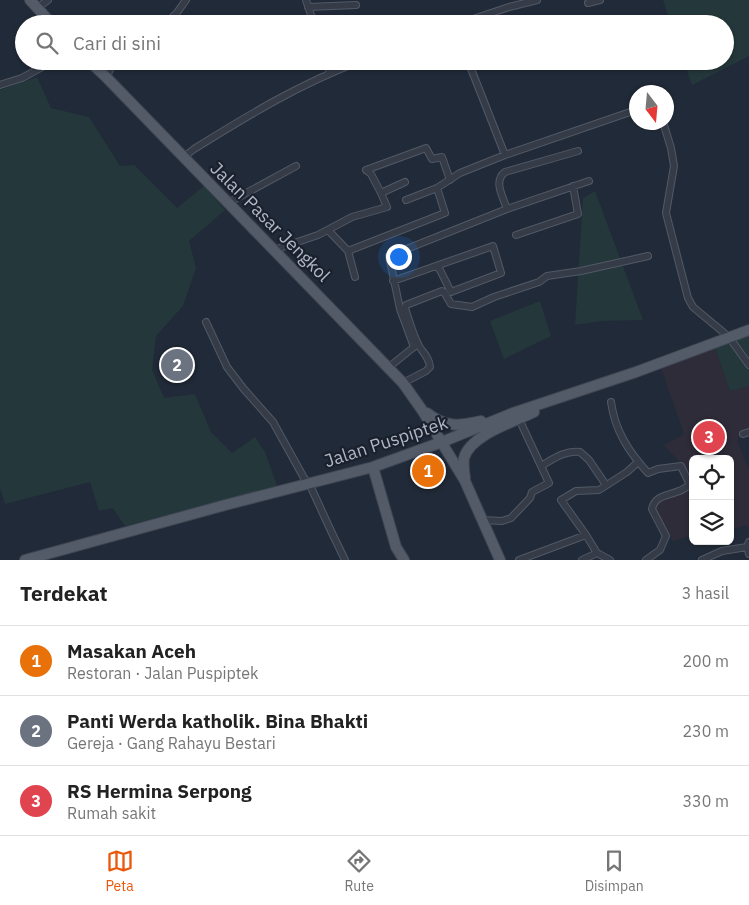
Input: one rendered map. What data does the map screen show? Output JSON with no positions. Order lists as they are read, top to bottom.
{
  "streets": {
    "main road": ["Jalan Pasar Jengkol", "Jalan Puspiptek"]
  },
  "crossings": [
    ["Jalan Pasar Jengkol", "Jalan Puspiptek"]
  ],
  "north": "bottom",
  "page": {
    "search": "Cari di sini",
    "pins": ["2", "3", "1"],
    "heading": ["Terdekat", "3 hasil"],
    "list": [
      {
        "mark": "1",
        "name": "Masakan Aceh",
        "note": "Restoran · Jalan Puspiptek",
        "value": "200 m"
      },
      {
        "mark": "2",
        "name": "Panti Werda katholik. Bina Bhakti",
        "note": "Gereja · Gang Rahayu Bestari",
        "value": "230 m"
      },
      {
        "mark": "3",
        "name": "RS Hermina Serpong",
        "note": "Rumah sakit",
        "value": "330 m"
      }
    ],
    "nav": ["Peta", "Rute", "Disimpan"]
  }
}
